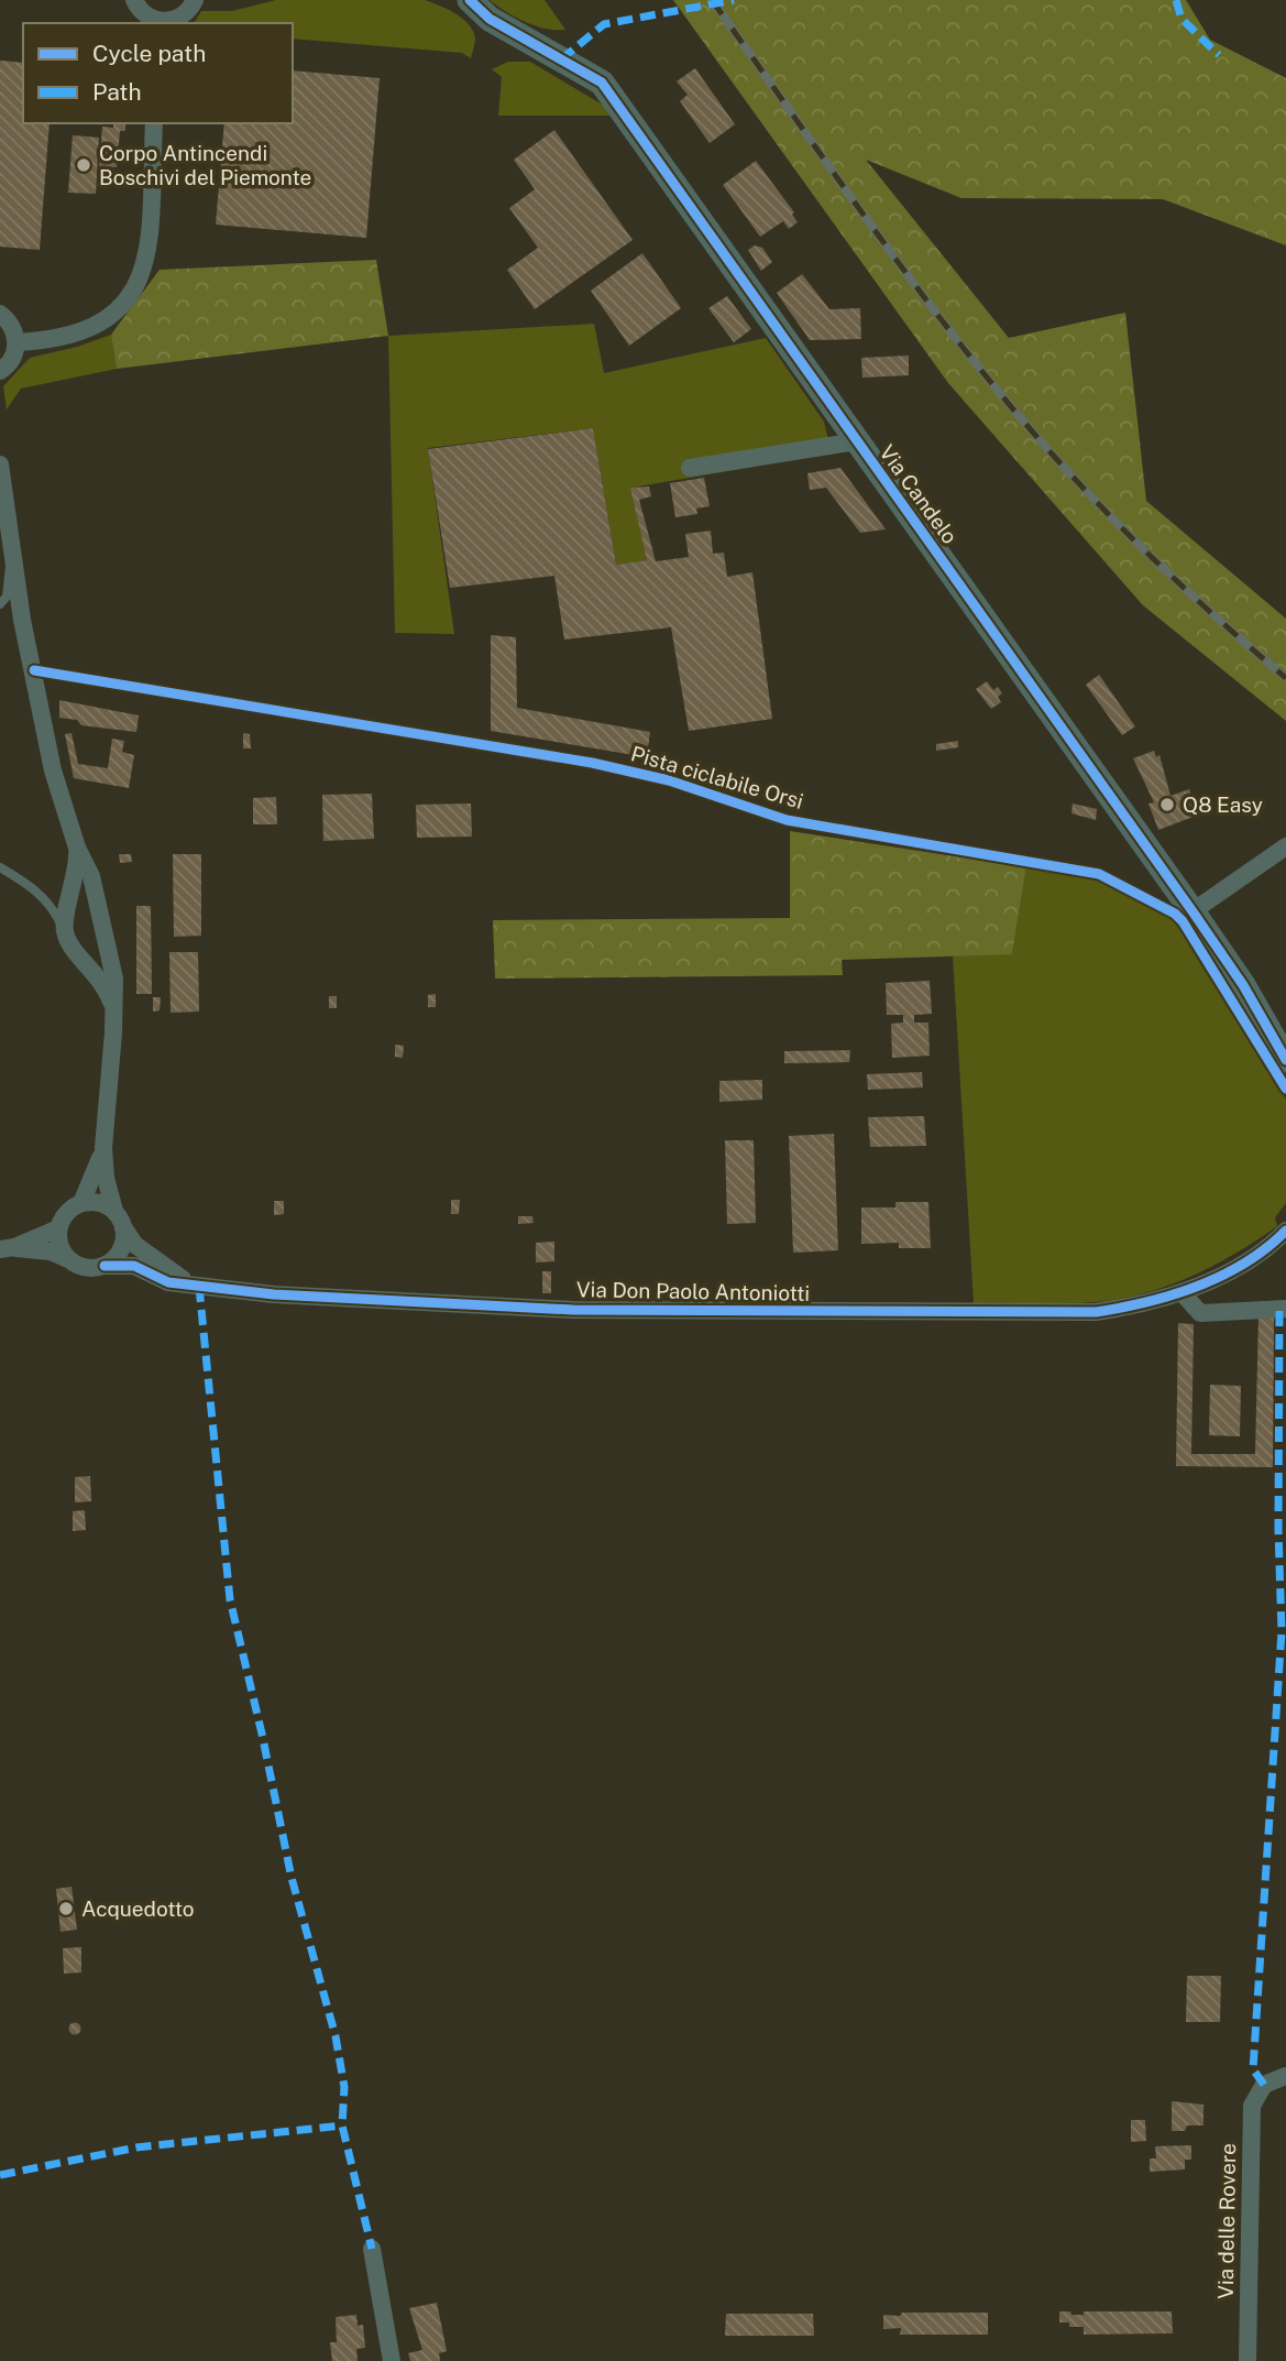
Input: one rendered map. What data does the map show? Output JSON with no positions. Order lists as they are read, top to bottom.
{
  "streets": {
    "street": ["Via Candelo", "Via Don Paolo Antoniotti", "Via delle Rovere"],
    "cycle path": ["Pista ciclabile Orsi"]
  },
  "places": ["Corpo Antincendi Boschivi del Piemonte", "Q8 Easy", "Acquedotto"],
  "legend": ["Cycle path", "Path"]
}
